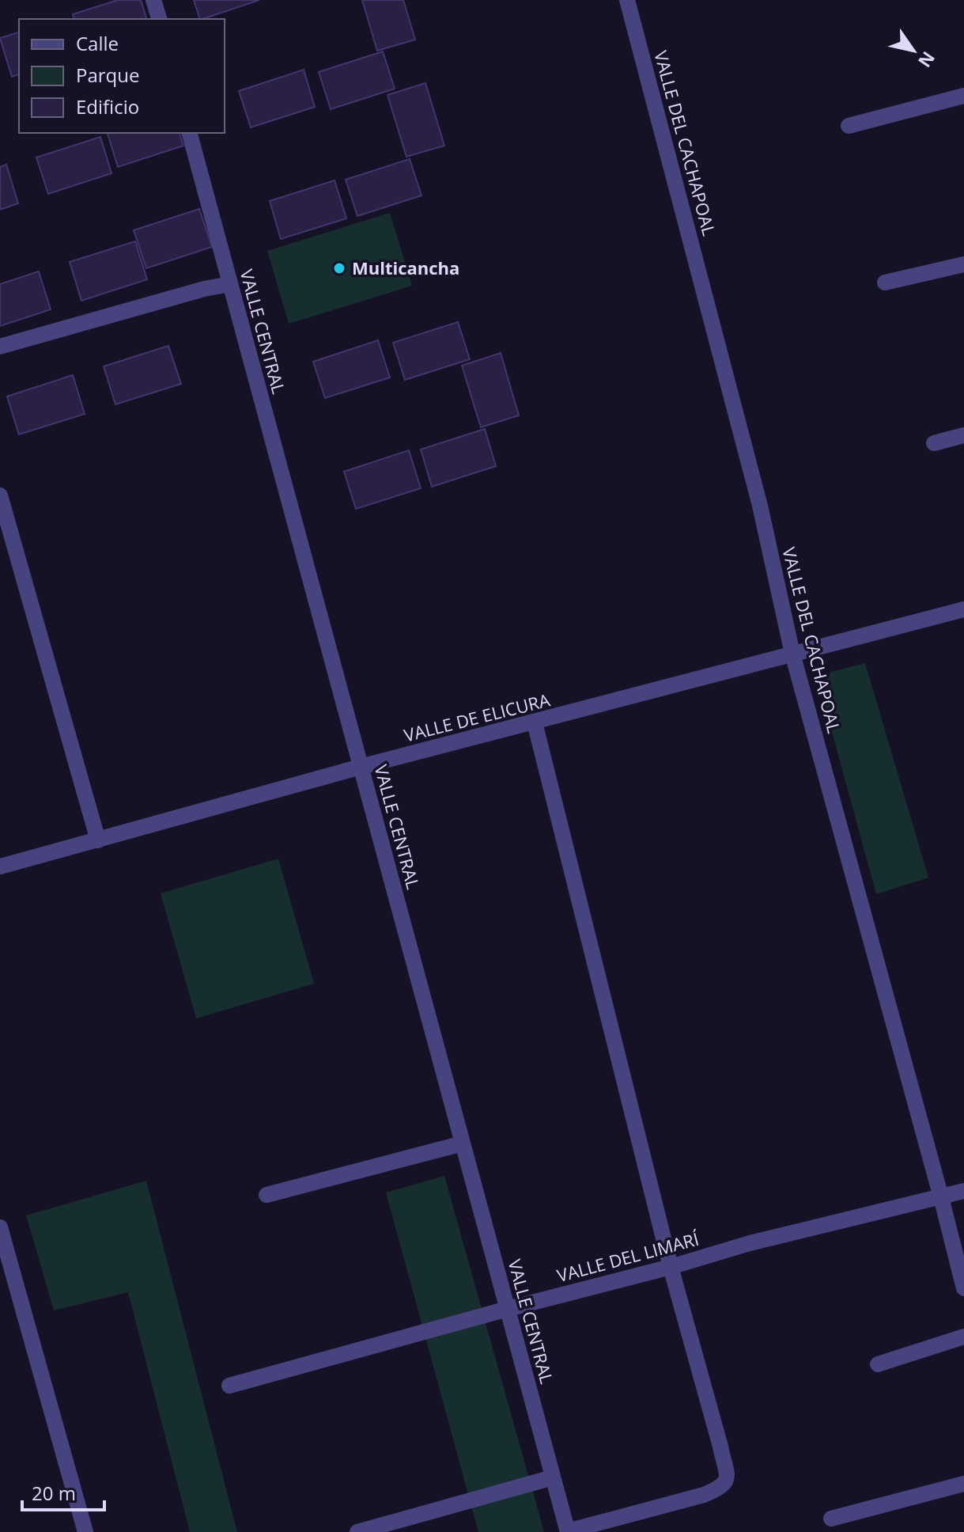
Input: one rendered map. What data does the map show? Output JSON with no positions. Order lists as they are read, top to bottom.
{
  "streets": {
    "street": [
      "VALLE DEL CACHAPOAL",
      "VALLE CENTRAL",
      "VALLE DE ELICURA",
      "VALLE DEL LIMARÍ"
    ]
  },
  "crossings": [
    ["VALLE DEL CACHAPOAL", "VALLE DE ELICURA"],
    ["VALLE DEL CACHAPOAL", "VALLE DEL LIMARÍ"],
    ["VALLE CENTRAL", "VALLE DE ELICURA"],
    ["VALLE CENTRAL", "VALLE DEL LIMARÍ"]
  ],
  "places": ["Multicancha"],
  "legend": ["Calle", "Parque", "Edificio"],
  "scale_bar": "20 m",
  "north": "bottom right"
}
